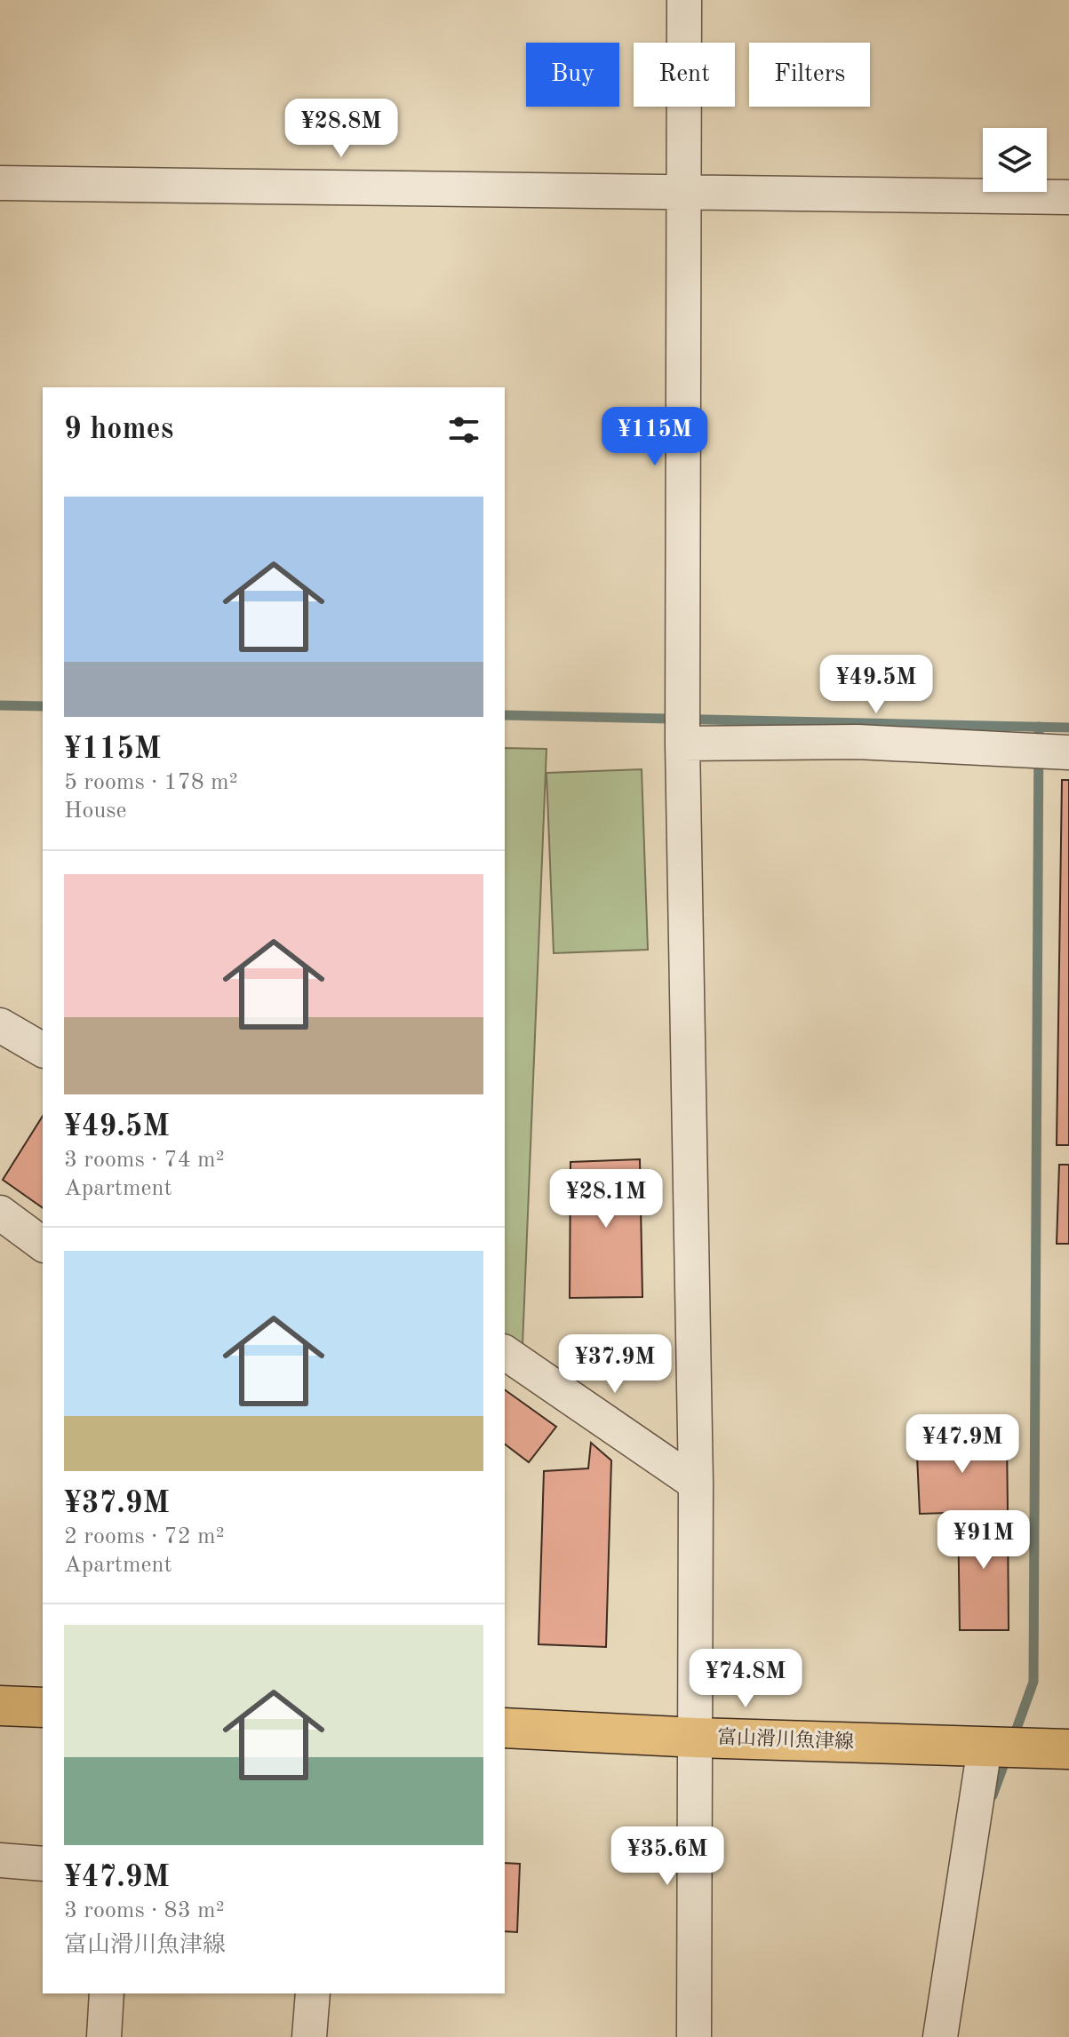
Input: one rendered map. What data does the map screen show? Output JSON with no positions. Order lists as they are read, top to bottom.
{
  "streets": {
    "main road": ["富山滑川魚津線"]
  },
  "page": {
    "chip": ["Buy", "Rent", "Filters"],
    "price": [
      "¥28.8M",
      "¥115M",
      "¥49.5M",
      "¥28.1M",
      "¥37.9M",
      "¥47.9M",
      "¥91M",
      "¥74.8M",
      "¥35.6M"
    ],
    "heading": "9 homes",
    "list": [
      {
        "name": "¥115M",
        "note": "5 rooms · 178 m² · House"
      },
      {
        "name": "¥49.5M",
        "note": "3 rooms · 74 m² · Apartment"
      },
      {
        "name": "¥37.9M",
        "note": "2 rooms · 72 m² · Apartment"
      },
      {
        "name": "¥47.9M",
        "note": "3 rooms · 83 m² · 富山滑川魚津線"
      }
    ]
  }
}
